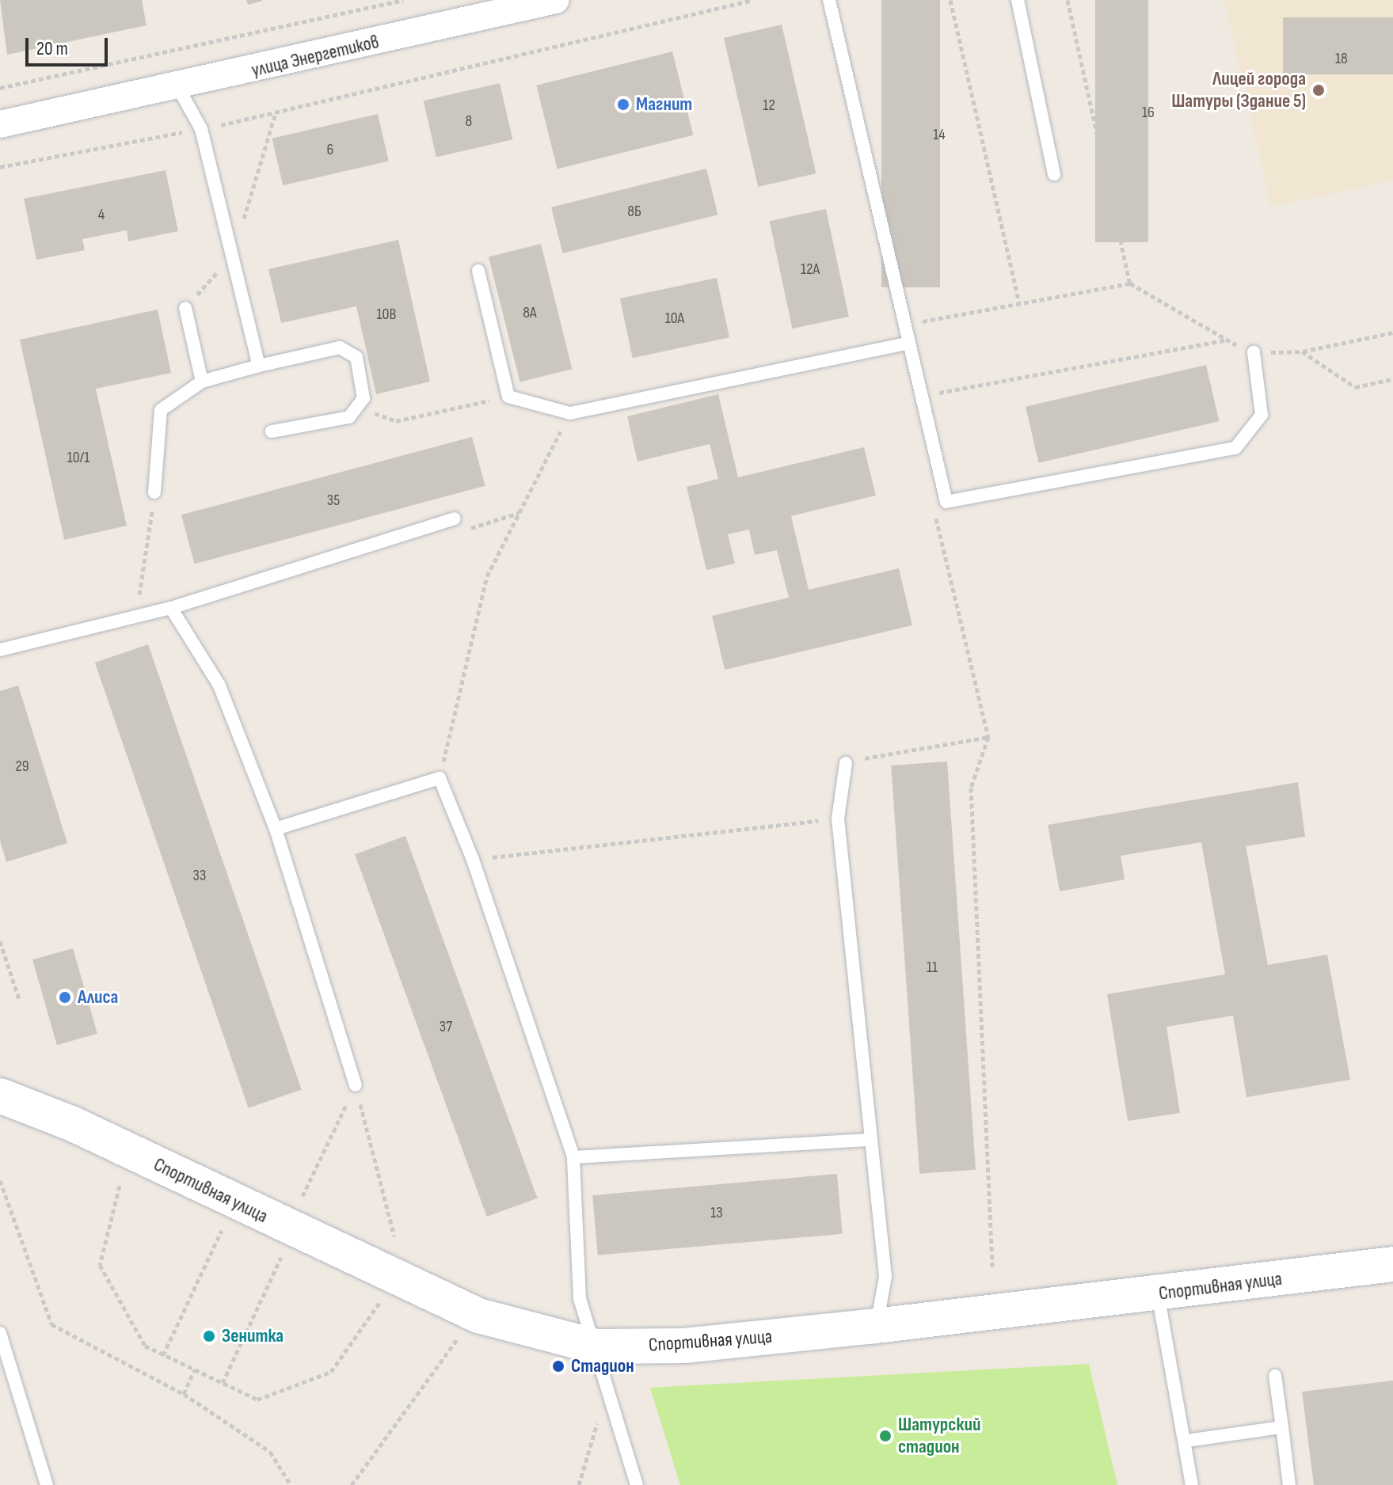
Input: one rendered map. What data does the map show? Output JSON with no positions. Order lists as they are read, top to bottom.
{
  "streets": {
    "street": ["улица Энергетиков", "Спортивная улица"]
  },
  "places": [
    "Лицей города Шатуры (Здание 5)",
    "Магнит",
    "Алиса",
    "Зенитка",
    "Стадион",
    "Шатурский стадион"
  ],
  "house_numbers": [
    "18",
    "12",
    "16",
    "8",
    "14",
    "6",
    "8Б",
    "4",
    "12А",
    "8А",
    "10В",
    "10А",
    "10/1",
    "35",
    "29",
    "33",
    "11",
    "37",
    "13"
  ],
  "scale_bar": "20 m"
}
